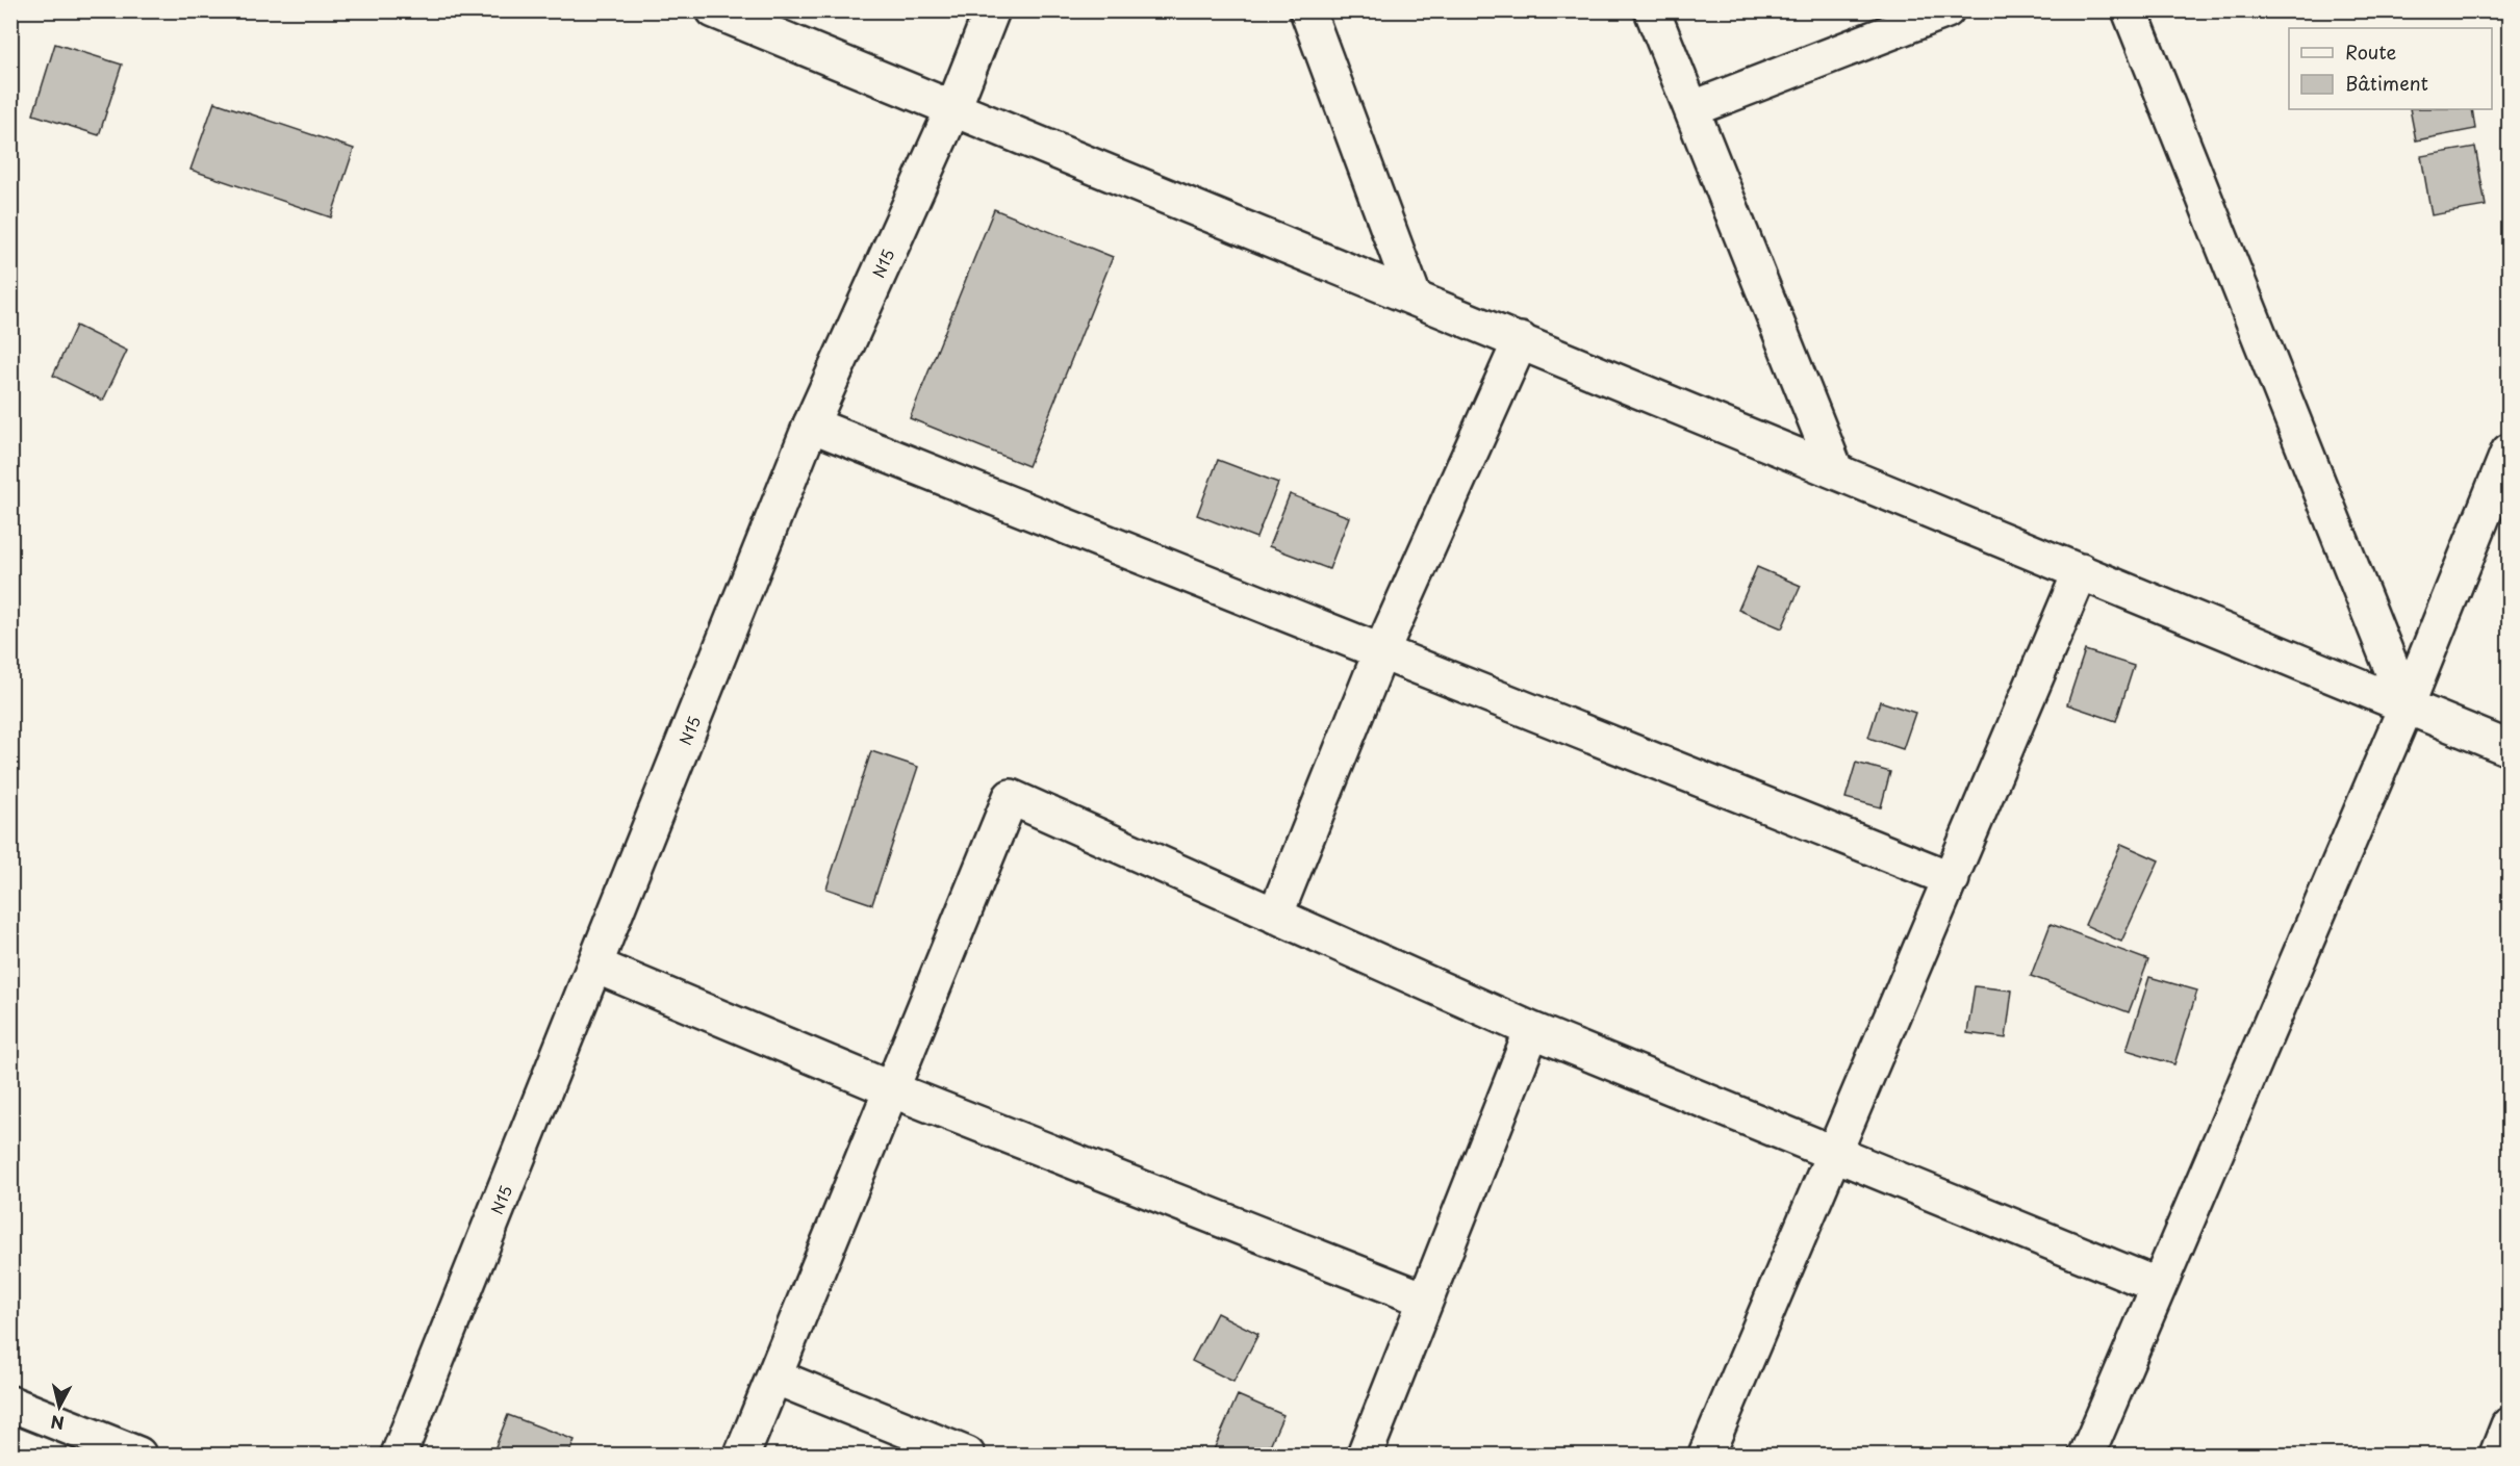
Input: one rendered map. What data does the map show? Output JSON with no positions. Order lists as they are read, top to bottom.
{
  "streets": {
    "street": ["N15"]
  },
  "legend": ["Route", "Bâtiment"],
  "north": "bottom"
}
